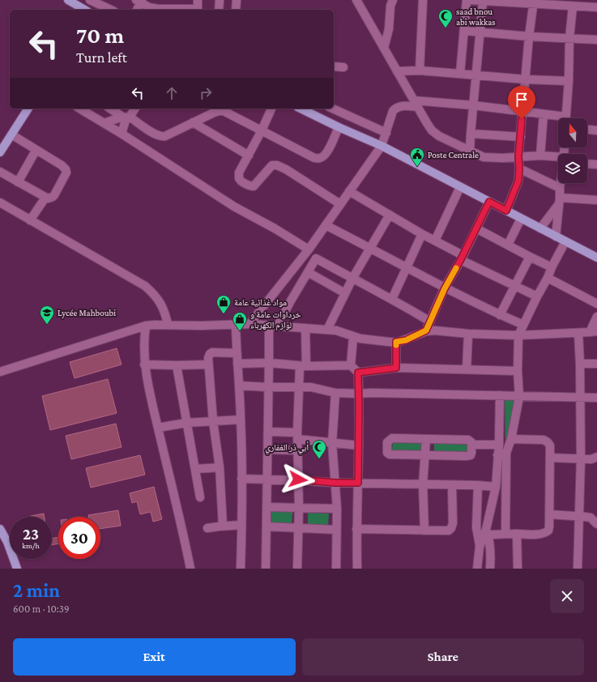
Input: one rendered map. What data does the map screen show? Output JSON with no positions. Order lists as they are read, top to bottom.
{
  "places": {
    "mosque": ["saad bnou abi wakkas", "أبي ذر الغفاري"],
    "public building": ["Poste Centrale"],
    "shop": ["مواد غذائية عامة", "خرداوات عامة و لوازم الكهرباء"],
    "school or university": ["Lycée Mahboubi"]
  },
  "north": "top",
  "page": {
    "turn": ["70 m", "Turn left"],
    "speed": "23 km/h",
    "limit": "30",
    "heading": ["2 min", "600 m · 10:39"],
    "buttons": ["Exit", "Share"]
  }
}
